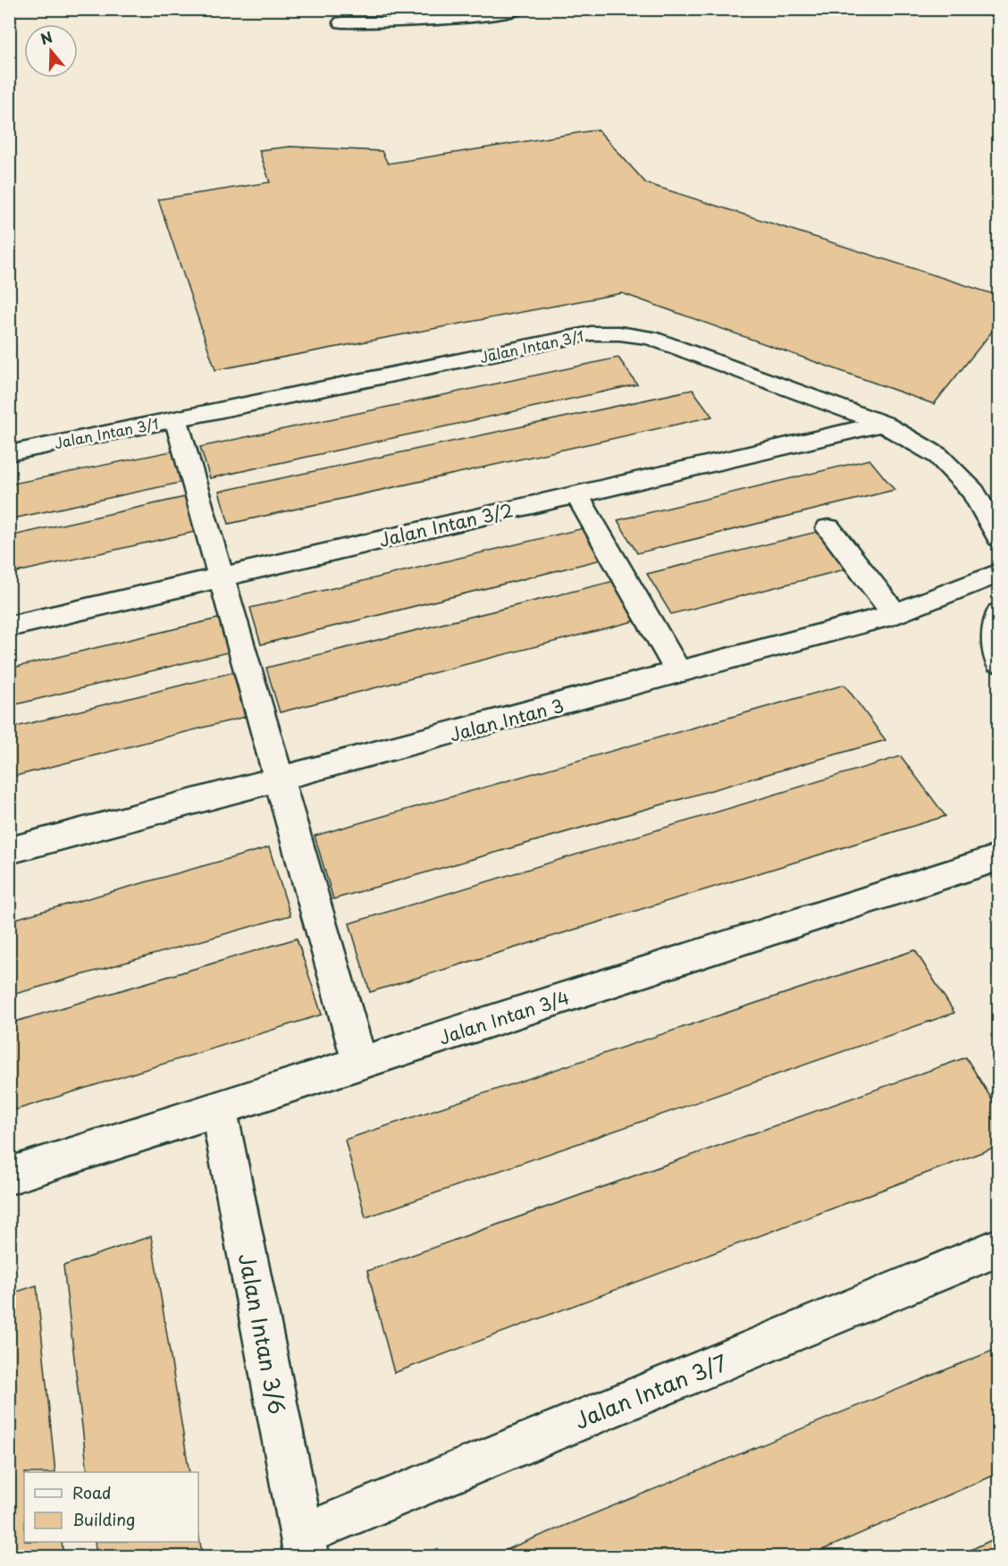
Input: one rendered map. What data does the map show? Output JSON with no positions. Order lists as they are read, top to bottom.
{
  "streets": {
    "street": [
      "Jalan Intan 3/1",
      "Jalan Intan 3/2",
      "Jalan Intan 3",
      "Jalan Intan 3/4",
      "Jalan Intan 3/6",
      "Jalan Intan 3/7"
    ]
  },
  "crossings": [
    ["Jalan Intan 3/1", "Jalan Intan 3/2"],
    ["Jalan Intan 3/4", "Jalan Intan 3/6"],
    ["Jalan Intan 3/6", "Jalan Intan 3/7"]
  ],
  "legend": ["Road", "Building"],
  "north": "top"
}
